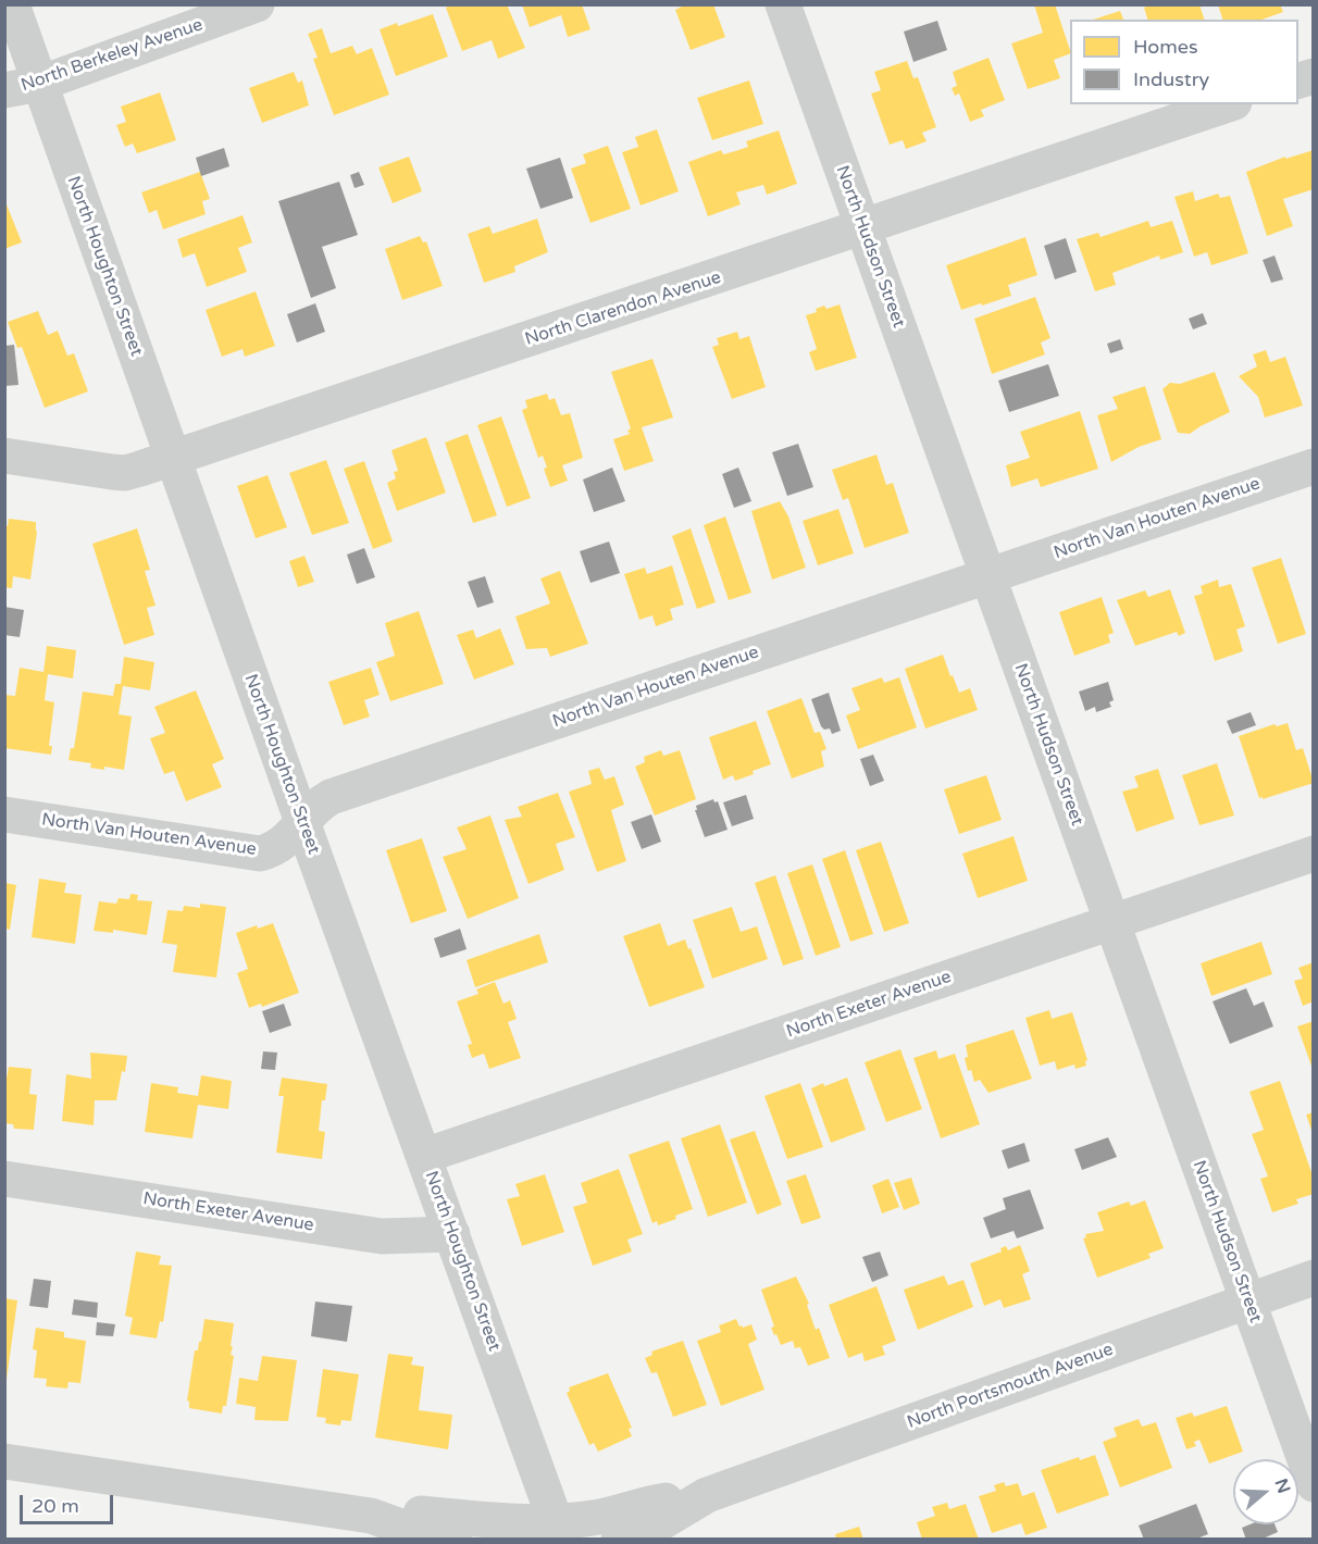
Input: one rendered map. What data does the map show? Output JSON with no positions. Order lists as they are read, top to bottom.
{
  "streets": {
    "street": [
      "North Berkeley Avenue",
      "North Hudson Street",
      "North Houghton Street",
      "North Clarendon Avenue",
      "North Van Houten Avenue",
      "North Exeter Avenue",
      "North Portsmouth Avenue"
    ]
  },
  "crossings": [
    ["North Berkeley Avenue", "North Houghton Street"],
    ["North Hudson Street", "North Clarendon Avenue"],
    ["North Hudson Street", "North Van Houten Avenue"],
    ["North Hudson Street", "North Exeter Avenue"],
    ["North Hudson Street", "North Portsmouth Avenue"],
    ["North Houghton Street", "North Clarendon Avenue"],
    ["North Houghton Street", "North Van Houten Avenue"],
    ["North Houghton Street", "North Exeter Avenue"],
    ["North Houghton Street", "North Portsmouth Avenue"]
  ],
  "legend": ["Homes", "Industry"],
  "scale_bar": "20 m",
  "north": "right"
}
